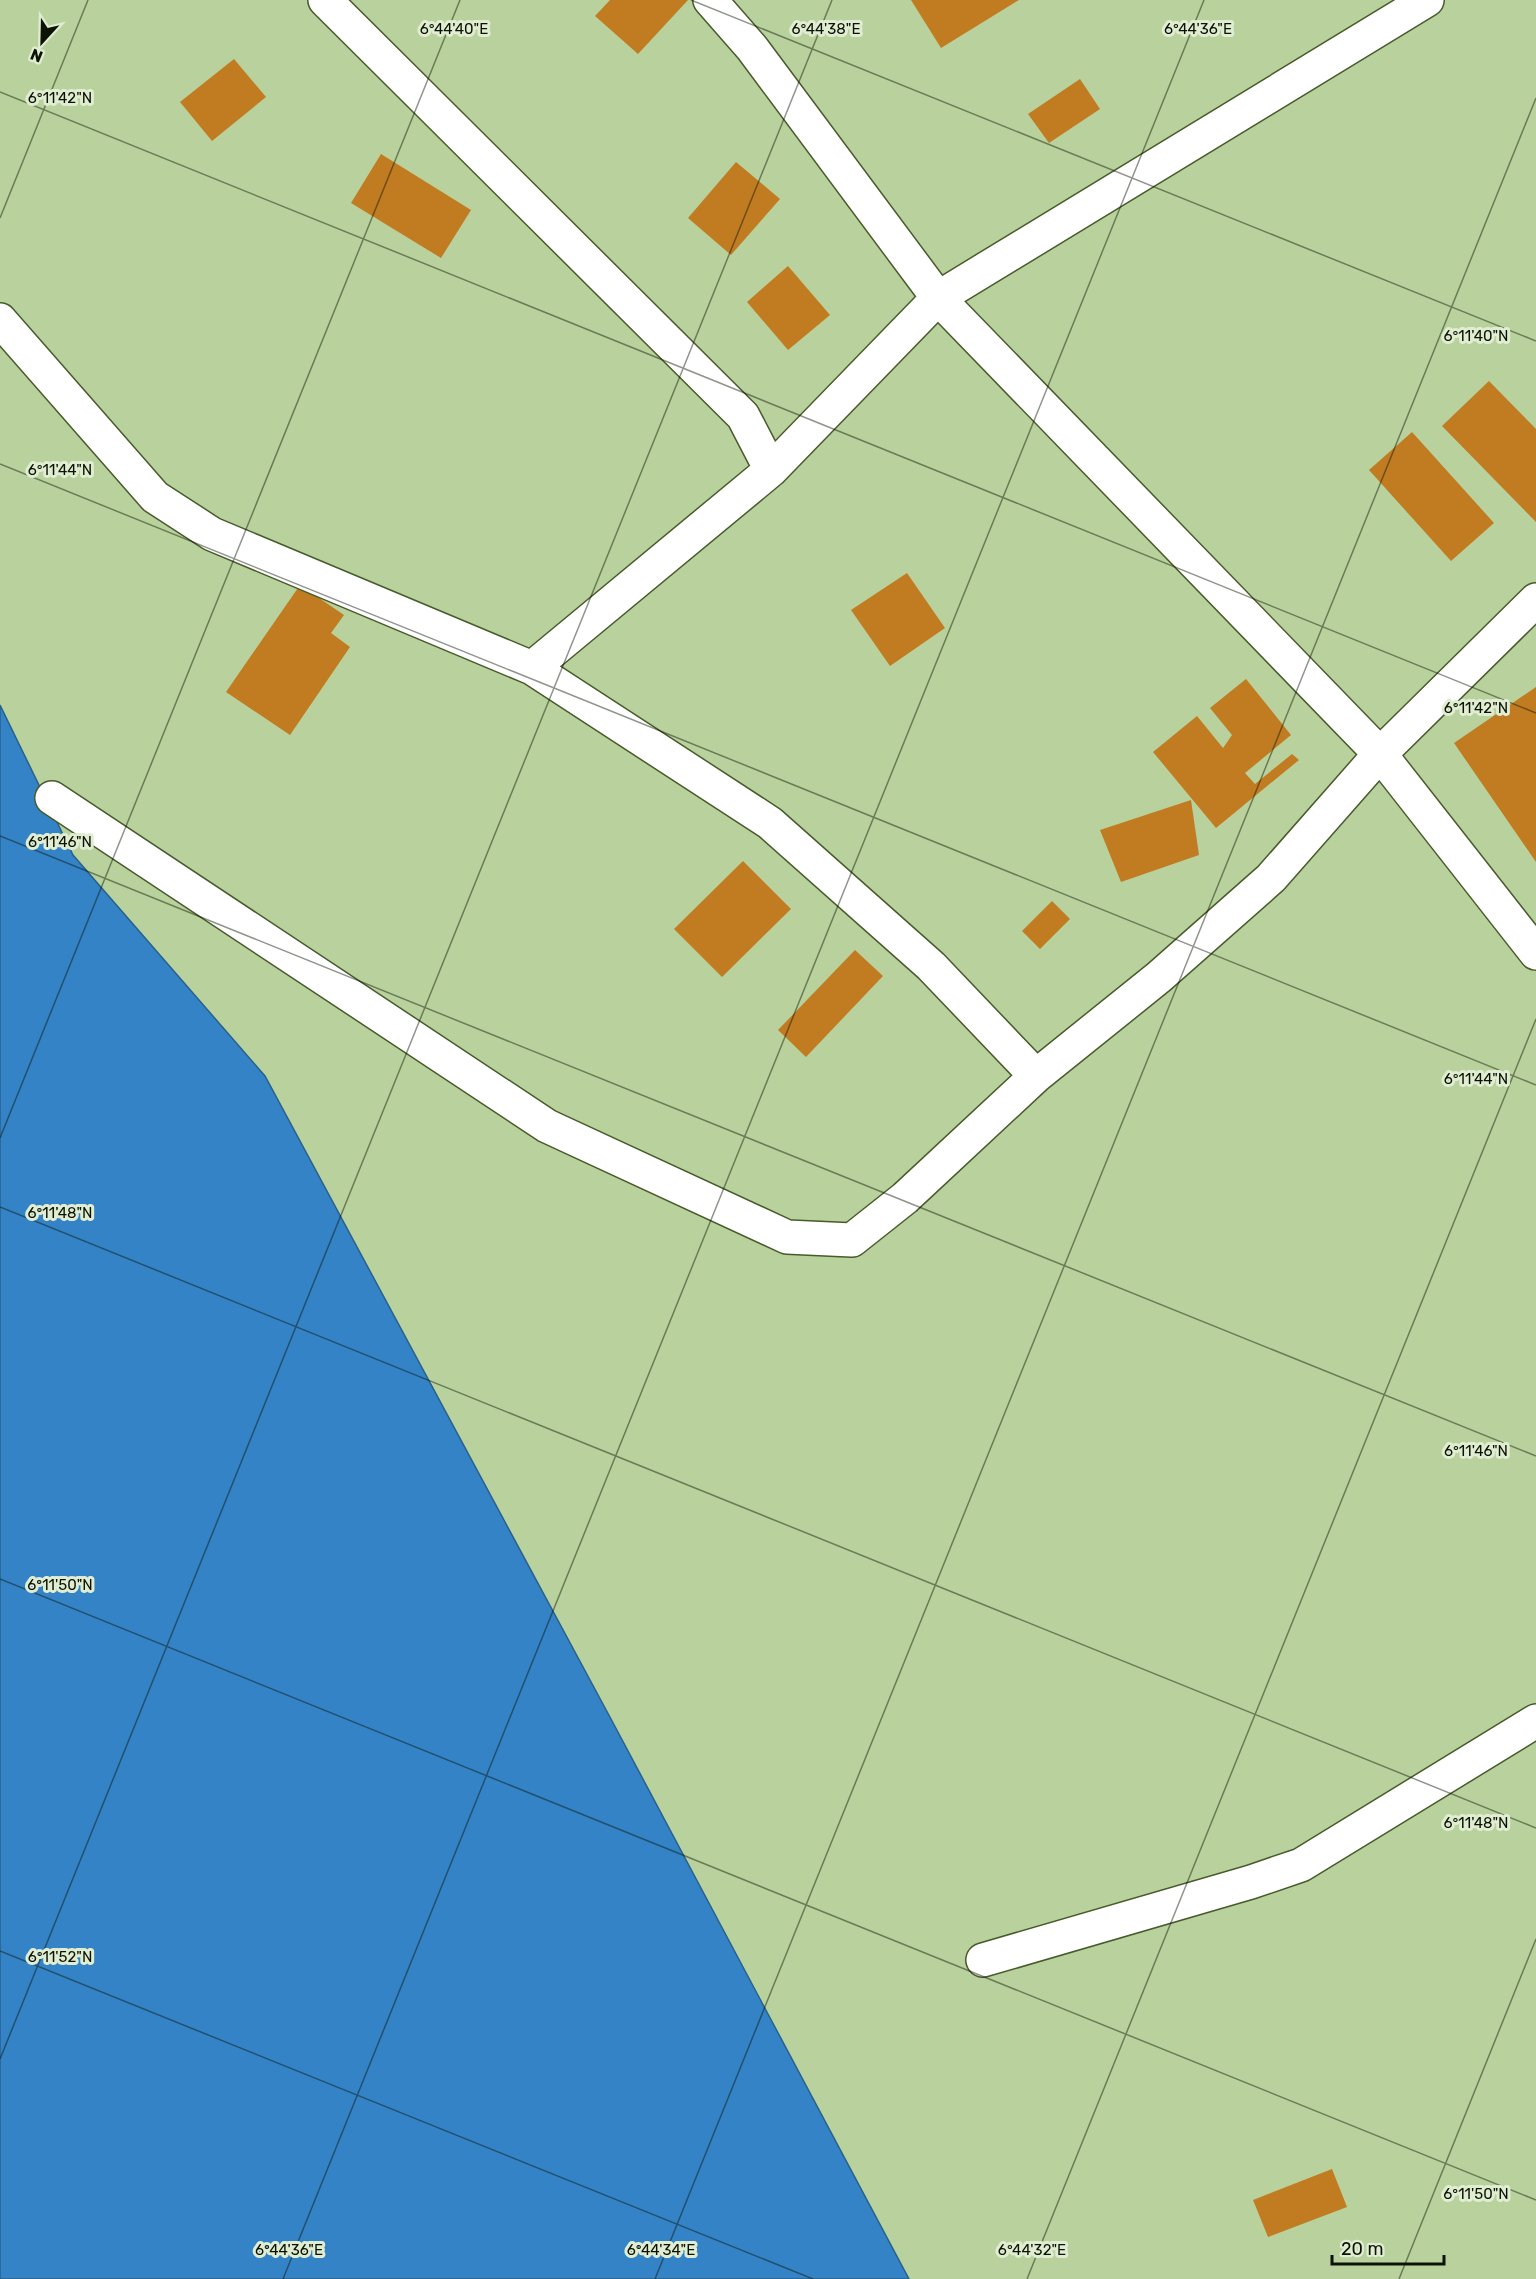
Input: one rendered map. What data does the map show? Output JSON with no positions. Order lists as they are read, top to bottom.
{
  "scale_bar": "20 m",
  "north": "bottom",
  "coordinates": [
    "6°44'38\"E",
    "6°44'40\"E",
    "6°44'36\"E",
    "6°11'42\"N",
    "6°11'40\"N",
    "6°11'44\"N",
    "6°11'46\"N",
    "6°11'48\"N",
    "6°11'50\"N",
    "6°11'52\"N",
    "6°44'34\"E",
    "6°44'32\"E"
  ]
}
